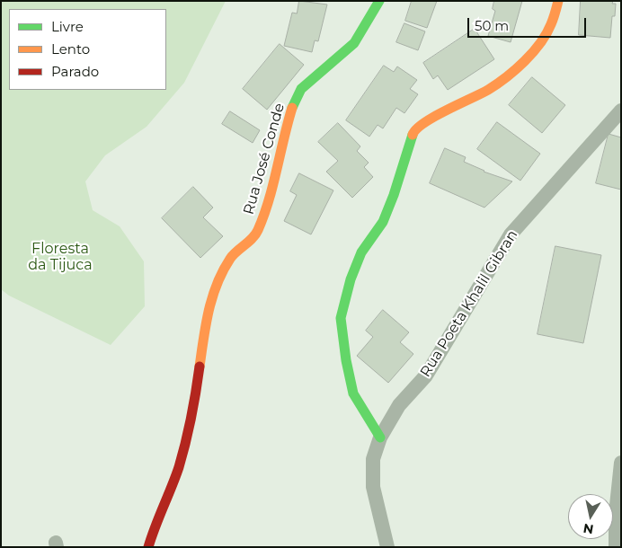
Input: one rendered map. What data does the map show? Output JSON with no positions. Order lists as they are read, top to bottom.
{
  "streets": {
    "street": ["Rua José Conde", "Rua Poeta Khalil Gibran"]
  },
  "parks": ["Floresta da Tijuca"],
  "legend": ["Livre", "Lento", "Parado"],
  "scale_bar": "50 m",
  "north": "bottom"
}
